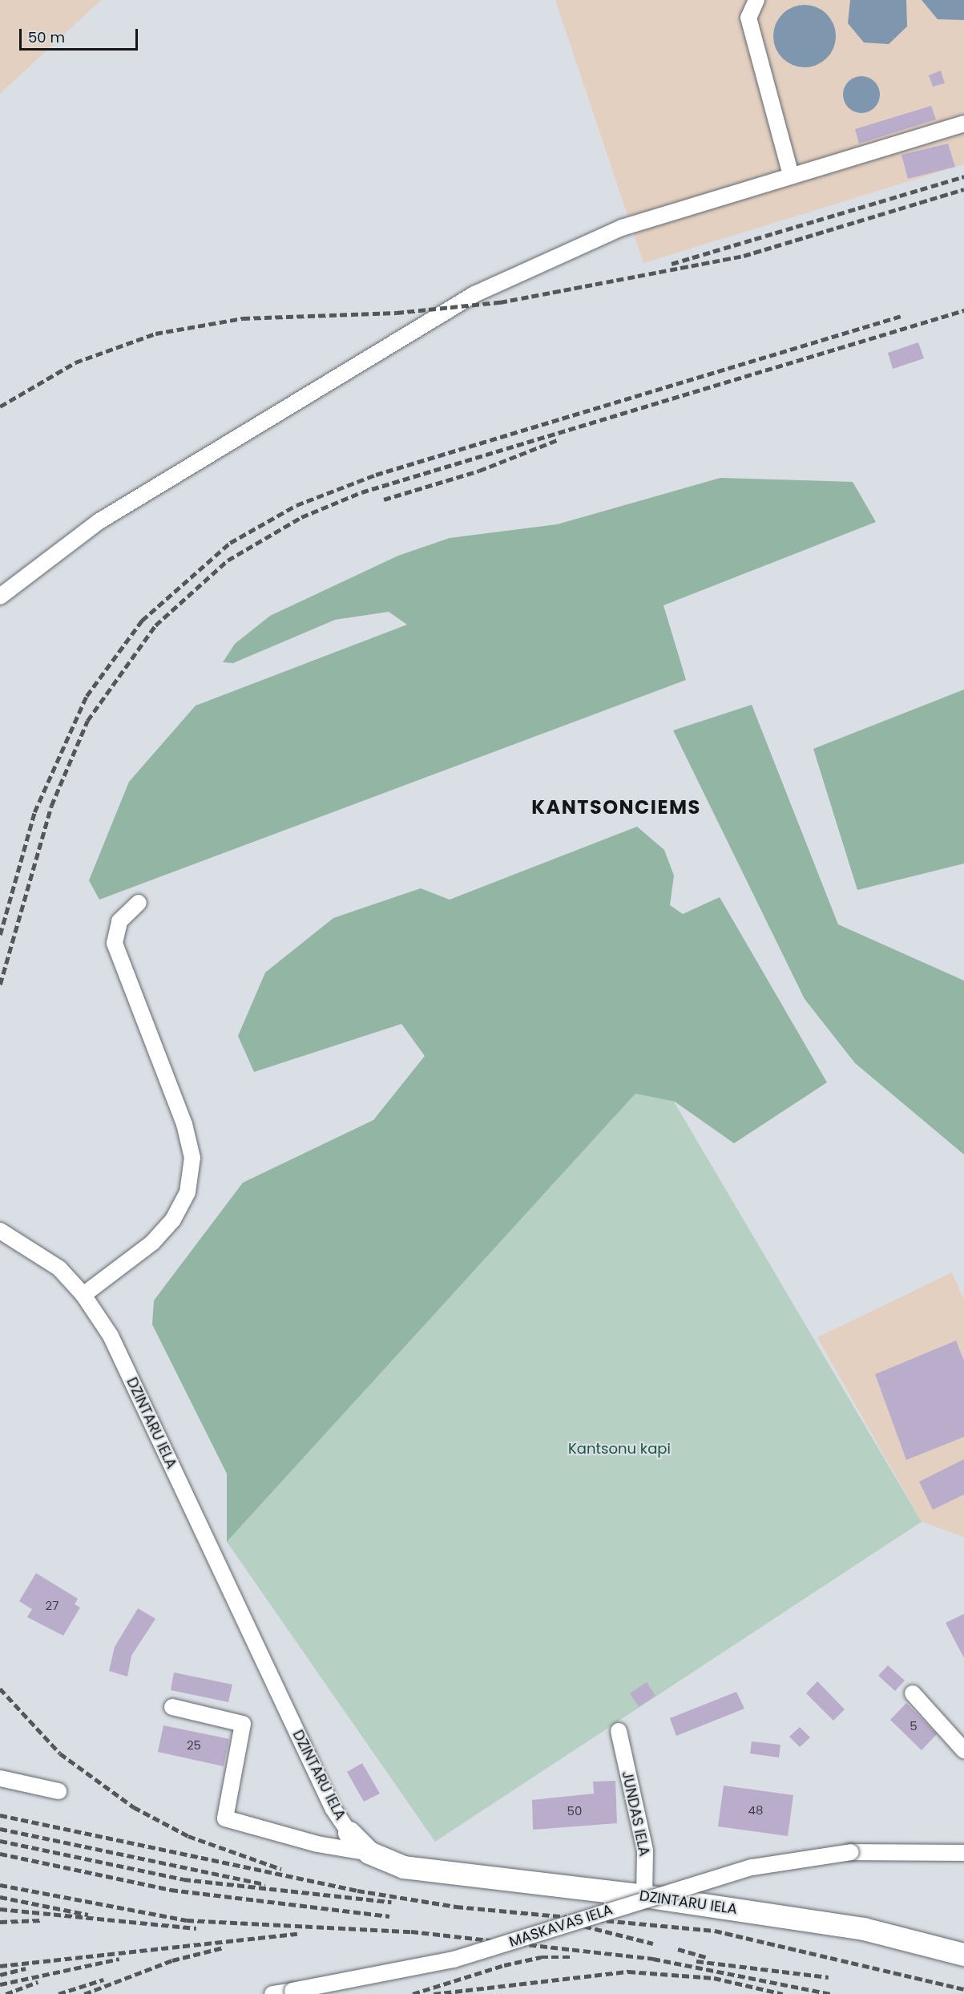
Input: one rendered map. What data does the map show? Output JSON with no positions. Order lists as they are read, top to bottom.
{
  "streets": {
    "street": ["DZINTARU IELA", "JUNDAS IELA", "MASKAVAS IELA"]
  },
  "crossings": [
    ["DZINTARU IELA", "JUNDAS IELA"]
  ],
  "districts": ["KANTSONCIEMS"],
  "parks": ["Kantsonu kapi"],
  "house_numbers": [
    "27",
    "5",
    "25",
    "48",
    "50"
  ],
  "scale_bar": "50 m"
}
